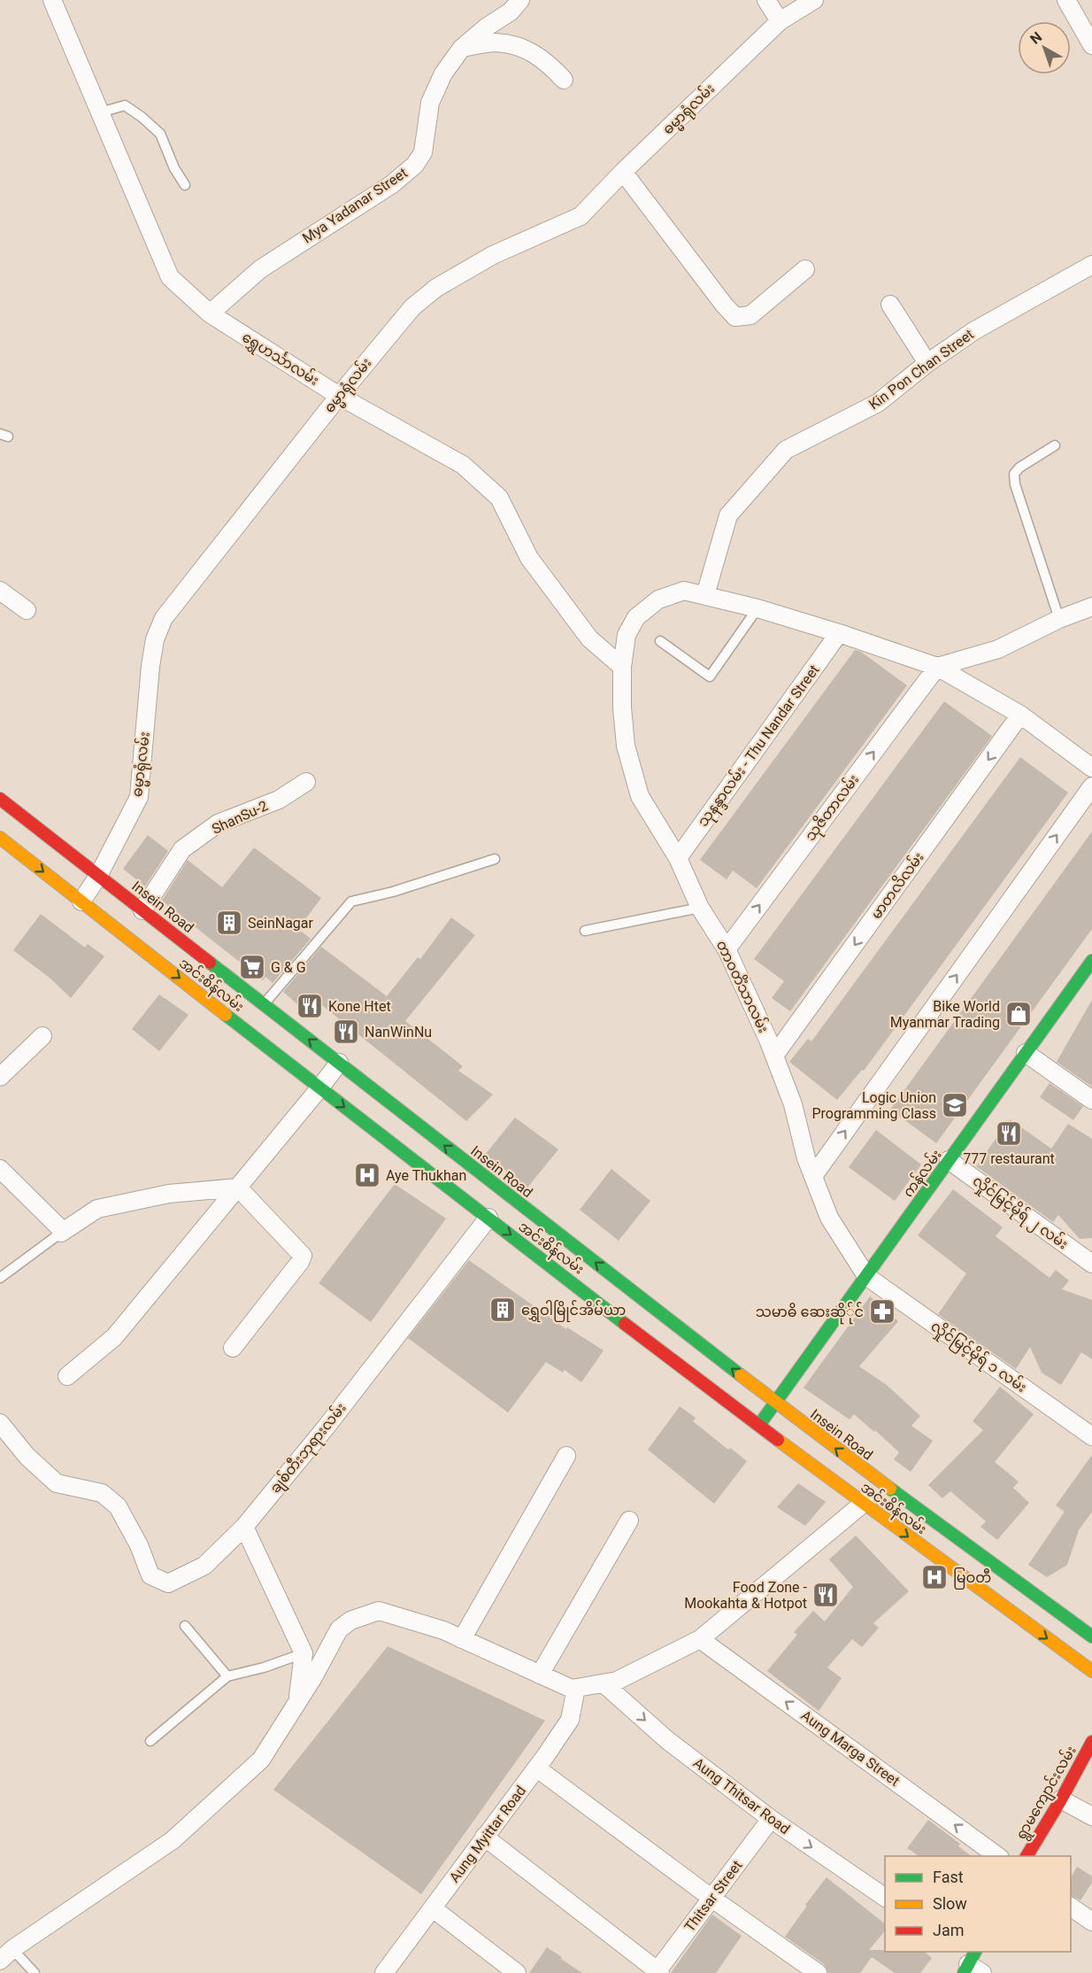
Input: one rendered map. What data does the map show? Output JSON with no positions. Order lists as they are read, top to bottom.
{
  "streets": {
    "main road": [
      "Insein Road",
      "အင်းစိန်လမ်း",
      "ကန်လမ်း",
      "ရွာမကျောင်းလမ်း"
    ],
    "street": [
      "ဓမ္မာရုံလမ်း",
      "Mya Yadanar Street",
      "ရွှေဟင်္သာလမ်း",
      "Kin Pon Chan Street",
      "သုနန္ဒာလမ်း - Thu Nandar Street",
      "သုဇိတာလမ်း",
      "ShanSu-2",
      "မာတလိလမ်း",
      "တာဝတိံသာလမ်း",
      "လှိုင်မြင့်မိုရ် ၂ လမ်း",
      "လှိုင်မြင့်မိုရ် ၁ လမ်း",
      "ချစ်တီးဘုရားလမ်း",
      "Aung Marga Street",
      "Aung Thitsar Road",
      "Aung Myittar Road",
      "Thitsar Street"
    ]
  },
  "crossings": [
    ["ဓမ္မာရုံလမ်း", "ရွှေဟင်္သာလမ်း"],
    ["ဓမ္မာရုံလမ်း", "Insein Road"],
    ["ဓမ္မာရုံလမ်း", "အင်းစိန်လမ်း"],
    ["Mya Yadanar Street", "ရွှေဟင်္သာလမ်း"],
    ["ရွှေဟင်္သာလမ်း", "တာဝတိံသာလမ်း"],
    ["Kin Pon Chan Street", "တာဝတိံသာလမ်း"],
    ["သုနန္ဒာလမ်း - Thu Nandar Street", "တာဝတိံသာလမ်း"],
    ["သုဇိတာလမ်း", "တာဝတိံသာလမ်း"],
    ["ShanSu-2", "Insein Road"],
    ["မာတလိလမ်း", "တာဝတိံသာလမ်း"],
    ["Insein Road", "ကန်လမ်း"],
    ["အင်းစိန်လမ်း", "ကန်လမ်း"],
    ["အင်းစိန်လမ်း", "ချစ်တီးဘုရားလမ်း"],
    ["တာဝတိံသာလမ်း", "ကန်လမ်း"],
    ["တာဝတိံသာလမ်း", "လှိုင်မြင့်မိုရ် ၁ လမ်း"],
    ["ကန်လမ်း", "လှိုင်မြင့်မိုရ် ၂ လမ်း"],
    ["ကန်လမ်း", "လှိုင်မြင့်မိုရ် ၁ လမ်း"],
    ["Aung Thitsar Road", "Thitsar Street"]
  ],
  "one_way": [
    "သုဇိတာလမ်း",
    "Insein Road",
    "အင်းစိန်လမ်း",
    "Aung Marga Street"
  ],
  "places": {
    "building": ["SeinNagar", "ရွှေဝါမြိုင်အိမ်ယာ"],
    "supermarket": ["G & G"],
    "restaurant": [
      "Kone Htet",
      "NanWinNu",
      "777 restaurant",
      "Food Zone - Mookahta & Hotpot"
    ],
    "shop": ["Bike World Myanmar Trading"],
    "school or university": ["Logic Union Programming Class"],
    "hospital": ["Aye Thukhan", "မြဝတီ"],
    "pharmacy": ["သမာဓိ ဆေးဆို်ုင်"]
  },
  "legend": ["Fast", "Slow", "Jam"],
  "north": "top left"
}
